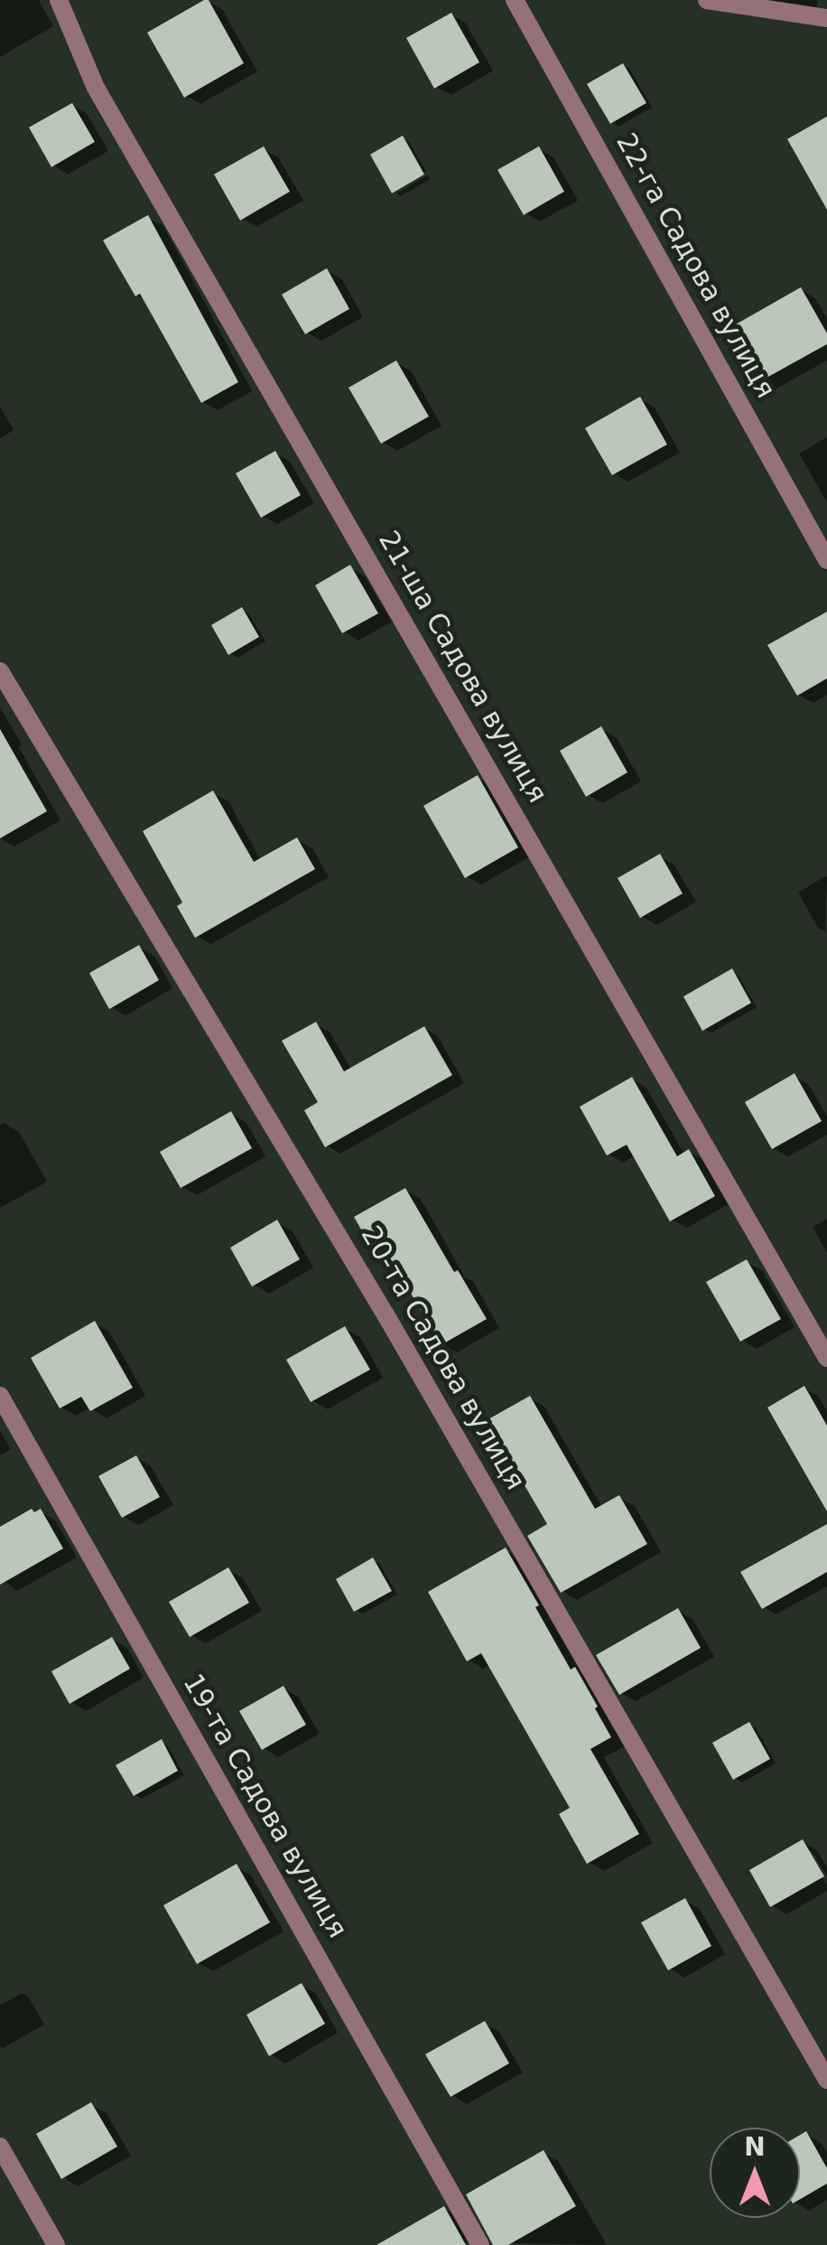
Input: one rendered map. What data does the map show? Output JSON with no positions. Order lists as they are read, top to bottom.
{
  "streets": {
    "street": [
      "22-га Садова вулиця",
      "21-ша Садова вулиця",
      "20-та Садова вулиця",
      "19-та Садова вулиця"
    ]
  },
  "north": "top"
}
